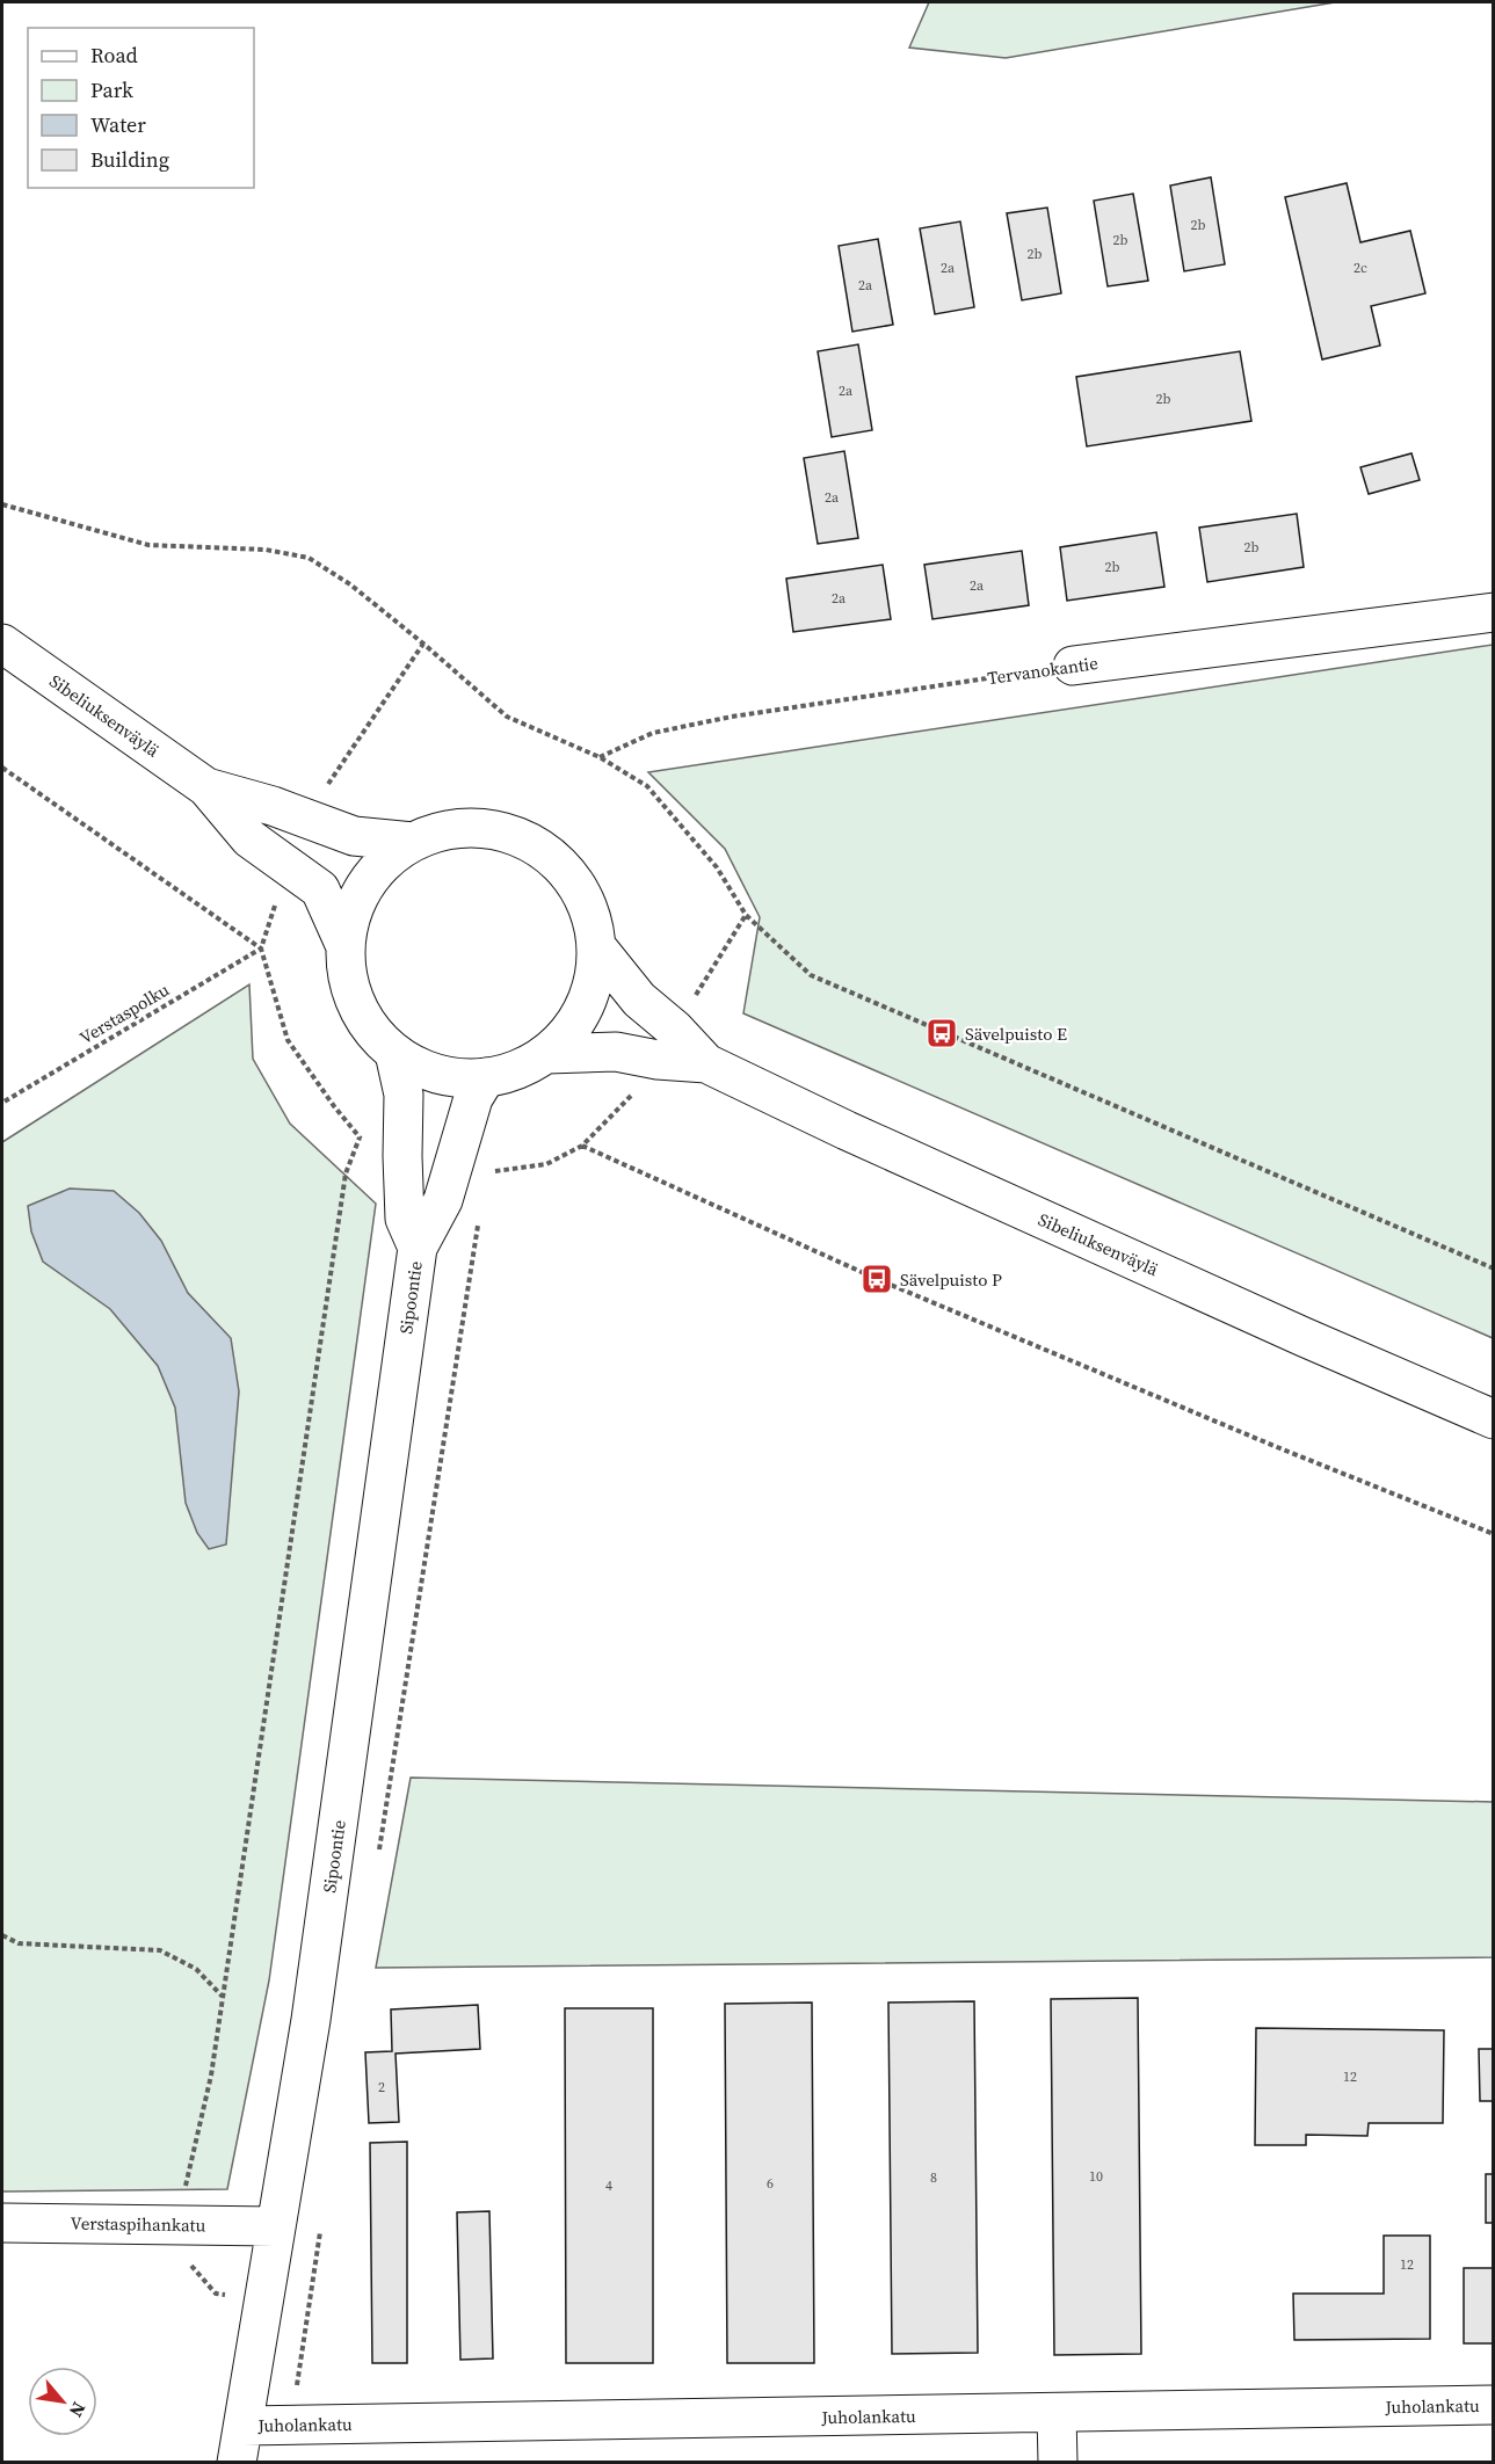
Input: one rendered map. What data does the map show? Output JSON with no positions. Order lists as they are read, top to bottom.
{
  "streets": {
    "street": [
      "Tervanokantie",
      "Sibeliuksenväylä",
      "Sipoontie",
      "Verstaspihankatu",
      "Juholankatu"
    ],
    "path": ["Verstaspolku"]
  },
  "crossings": [
    ["Sipoontie", "Verstaspihankatu"],
    ["Sipoontie", "Juholankatu"]
  ],
  "places": {
    "bus stop": ["Sävelpuisto E", "Sävelpuisto P"]
  },
  "house_numbers": [
    "2b",
    "2b",
    "2b",
    "2a",
    "2c",
    "2a",
    "2a",
    "2b",
    "2a",
    "2b",
    "2b",
    "2a",
    "2a",
    "12",
    "2",
    "10",
    "8",
    "6",
    "4",
    "12"
  ],
  "legend": [
    "Road",
    "Park",
    "Water",
    "Building"
  ],
  "north": "bottom right"
}
